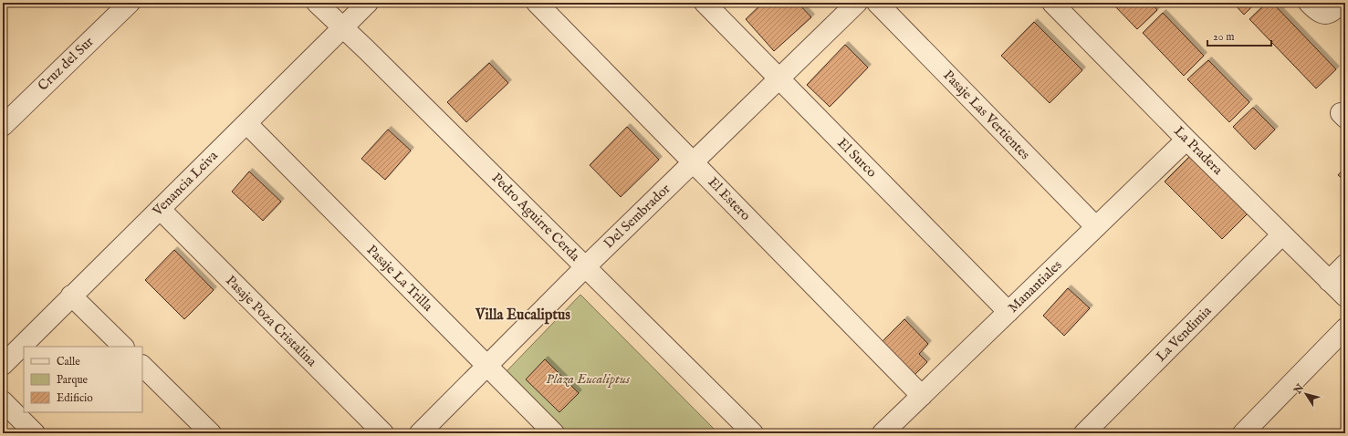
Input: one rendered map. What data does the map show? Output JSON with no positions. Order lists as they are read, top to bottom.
{
  "streets": {
    "street": [
      "Cruz del Sur",
      "Pasaje Las Vertientes",
      "La Pradera",
      "El Surco",
      "Venancia Leiva",
      "El Estero",
      "Del Sembrador",
      "Pedro Aguirre Cerda",
      "Pasaje La Trilla",
      "Manantiales",
      "Pasaje Poza Cristalina",
      "La Vendimia"
    ]
  },
  "crossings": [
    ["Pasaje Las Vertientes", "Manantiales"],
    ["La Pradera", "Manantiales"],
    ["La Pradera", "La Vendimia"],
    ["El Surco", "Del Sembrador"],
    ["El Surco", "Manantiales"],
    ["Venancia Leiva", "Pedro Aguirre Cerda"],
    ["Venancia Leiva", "Pasaje La Trilla"],
    ["Venancia Leiva", "Pasaje Poza Cristalina"],
    ["El Estero", "Del Sembrador"],
    ["El Estero", "Manantiales"],
    ["Del Sembrador", "Pedro Aguirre Cerda"],
    ["Del Sembrador", "Pasaje La Trilla"]
  ],
  "districts": ["Villa Eucaliptus"],
  "parks": ["Plaza Eucaliptus"],
  "legend": ["Calle", "Parque", "Edificio"],
  "scale_bar": "20 m",
  "north": "top left"
}
